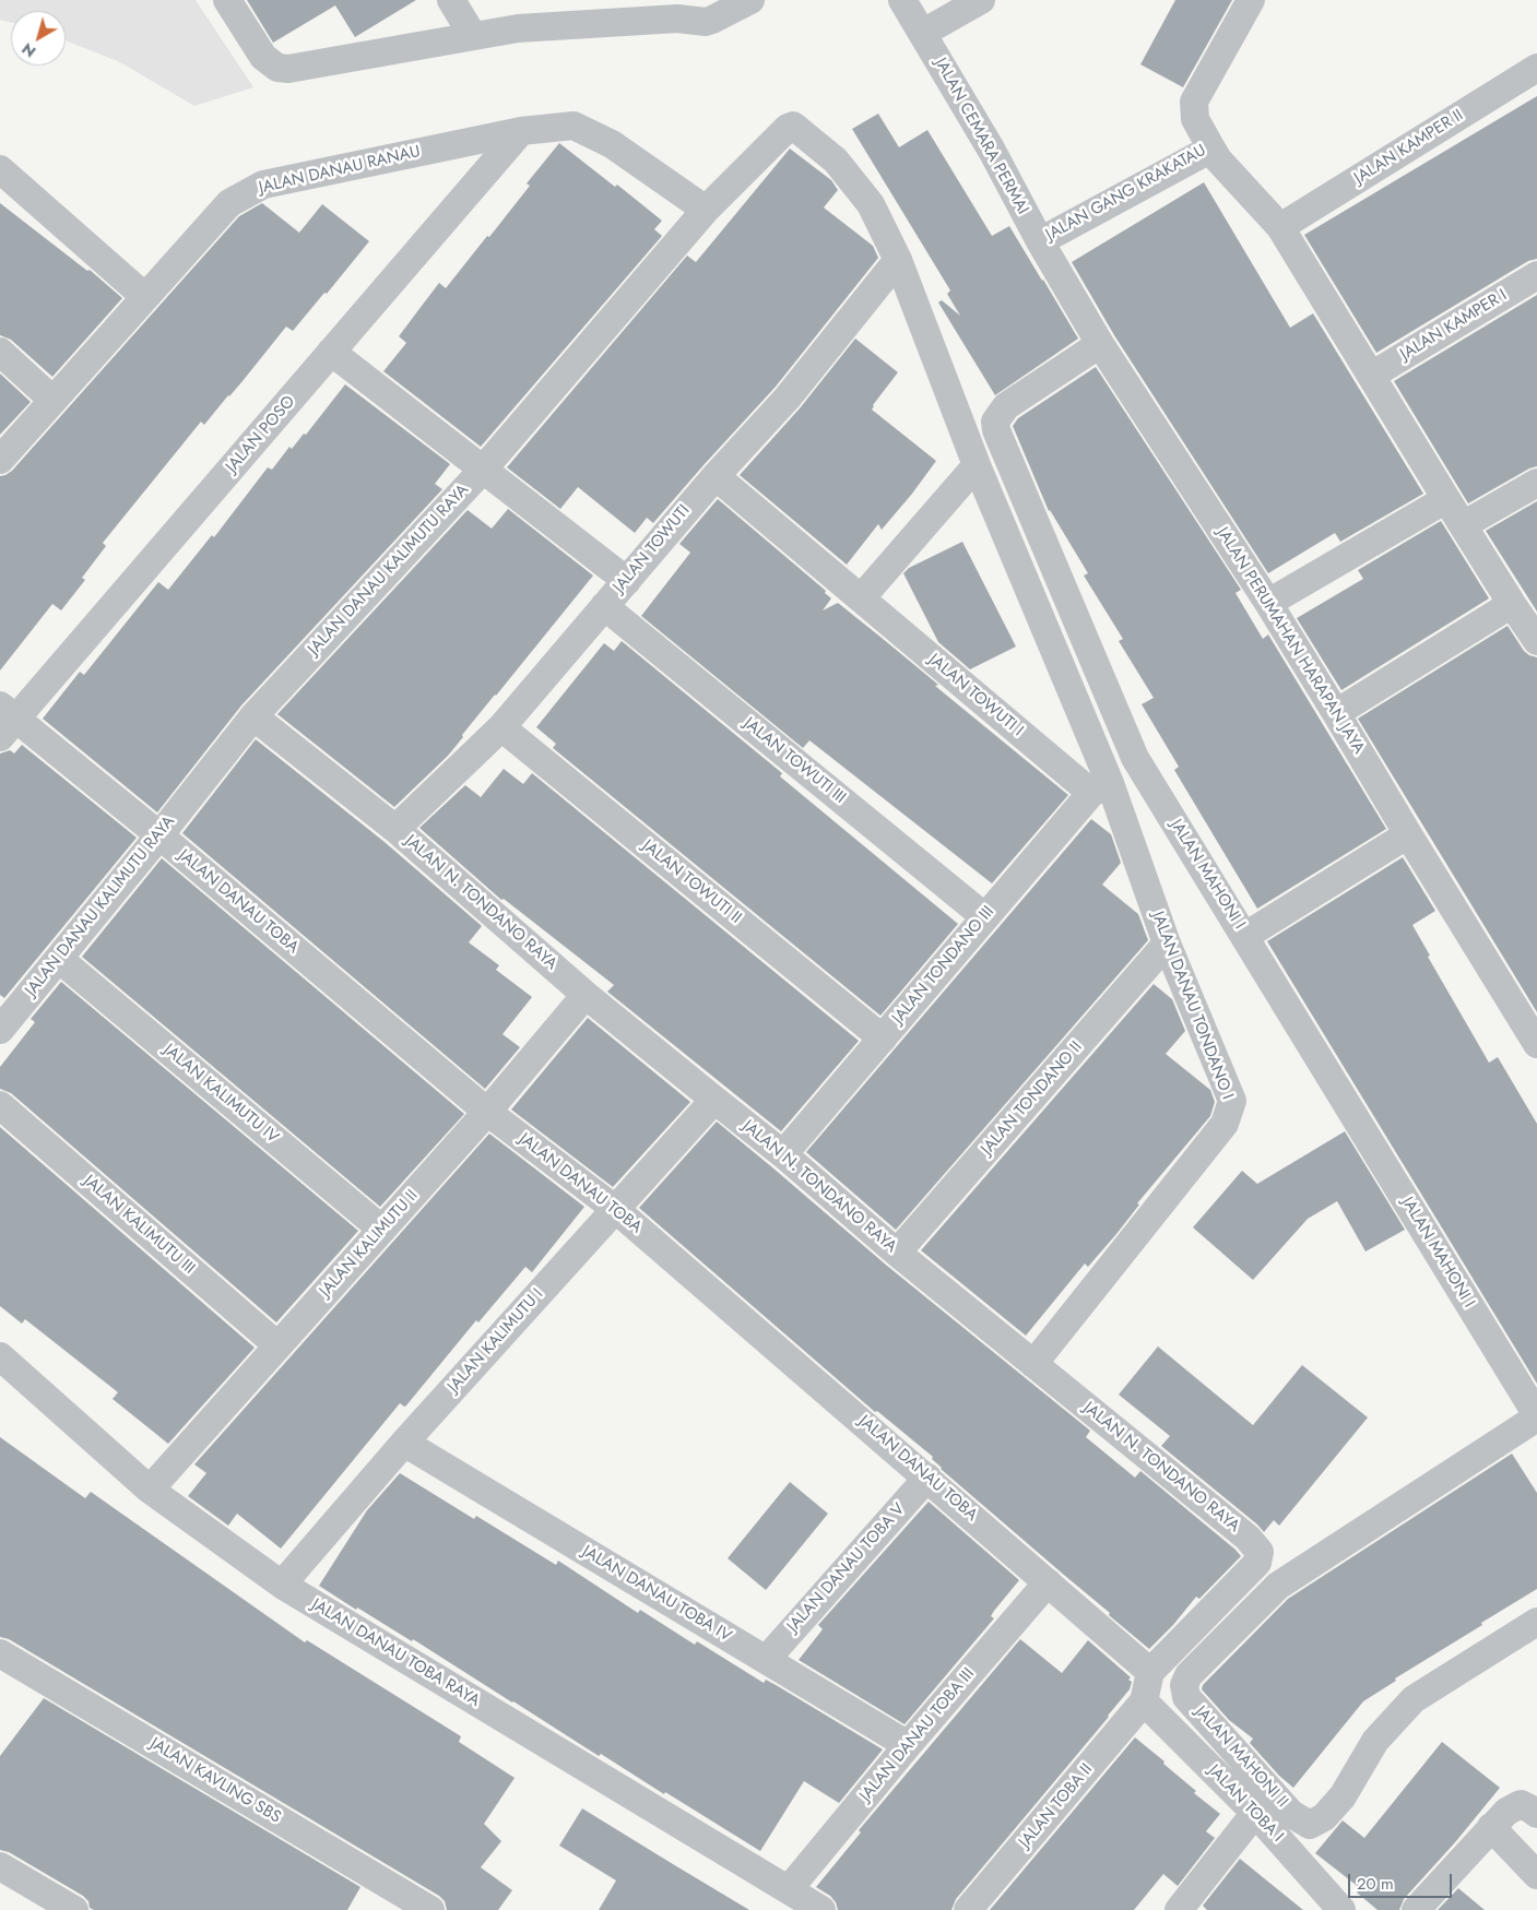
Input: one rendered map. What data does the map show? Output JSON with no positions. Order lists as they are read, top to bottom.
{
  "streets": {
    "street": [
      "JALAN CEMARA PERMAI",
      "JALAN KAMPER II",
      "JALAN DANAU RANAU",
      "JALAN GANG KRAKATAU",
      "JALAN KAMPER I",
      "JALAN POSO",
      "JALAN TOWUTI",
      "JALAN DANAU KALIMUTU RAYA",
      "JALAN PERUMAHAN HARAPAN JAYA",
      "JALAN TOWUTI I",
      "JALAN TOWUTI III",
      "JALAN MAHONI I",
      "JALAN TOWUTI II",
      "JALAN DANAU TOBA",
      "JALAN N. TONDANO RAYA",
      "JALAN TONDANO III",
      "JALAN DANAU TONDANO I",
      "JALAN KALIMUTU IV",
      "JALAN TONDANO II",
      "JALAN KALIMUTU III",
      "JALAN KALIMUTU II",
      "JALAN KALIMUTU I",
      "JALAN DANAU TOBA V",
      "JALAN DANAU TOBA IV",
      "JALAN DANAU TOBA RAYA",
      "JALAN DANAU TOBA III",
      "JALAN MAHONI II",
      "JALAN KAVLING SBS",
      "JALAN TOBA I",
      "JALAN TOBA II"
    ]
  },
  "crossings": [
    ["JALAN CEMARA PERMAI", "JALAN GANG KRAKATAU"],
    ["JALAN CEMARA PERMAI", "JALAN PERUMAHAN HARAPAN JAYA"],
    ["JALAN DANAU RANAU", "JALAN POSO"],
    ["JALAN DANAU RANAU", "JALAN DANAU KALIMUTU RAYA"],
    ["JALAN GANG KRAKATAU", "JALAN PERUMAHAN HARAPAN JAYA"],
    ["JALAN POSO", "JALAN DANAU TOBA"],
    ["JALAN TOWUTI", "JALAN TOWUTI I"],
    ["JALAN TOWUTI", "JALAN TOWUTI III"],
    ["JALAN TOWUTI", "JALAN TOWUTI II"],
    ["JALAN TOWUTI", "JALAN N. TONDANO RAYA"],
    ["JALAN TOWUTI", "JALAN DANAU TONDANO I"],
    ["JALAN DANAU KALIMUTU RAYA", "JALAN DANAU TOBA"],
    ["JALAN DANAU KALIMUTU RAYA", "JALAN N. TONDANO RAYA"],
    ["JALAN DANAU KALIMUTU RAYA", "JALAN DANAU TONDANO I"],
    ["JALAN DANAU KALIMUTU RAYA", "JALAN KALIMUTU IV"],
    ["JALAN PERUMAHAN HARAPAN JAYA", "JALAN MAHONI I"],
    ["JALAN TOWUTI I", "JALAN TONDANO III"],
    ["JALAN TOWUTI I", "JALAN DANAU TONDANO I"],
    ["JALAN TOWUTI III", "JALAN TONDANO III"],
    ["JALAN MAHONI I", "JALAN MAHONI II"],
    ["JALAN TOWUTI II", "JALAN TONDANO III"],
    ["JALAN DANAU TOBA", "JALAN N. TONDANO RAYA"],
    ["JALAN DANAU TOBA", "JALAN KALIMUTU II"],
    ["JALAN DANAU TOBA", "JALAN KALIMUTU I"],
    ["JALAN DANAU TOBA", "JALAN DANAU TOBA V"],
    ["JALAN DANAU TOBA", "JALAN DANAU TOBA III"],
    ["JALAN N. TONDANO RAYA", "JALAN TONDANO III"],
    ["JALAN N. TONDANO RAYA", "JALAN DANAU TONDANO I"],
    ["JALAN N. TONDANO RAYA", "JALAN TONDANO II"],
    ["JALAN N. TONDANO RAYA", "JALAN KALIMUTU II"],
    ["JALAN N. TONDANO RAYA", "JALAN KALIMUTU I"],
    ["JALAN TONDANO III", "JALAN DANAU TONDANO I"],
    ["JALAN DANAU TONDANO I", "JALAN TONDANO II"],
    ["JALAN KALIMUTU IV", "JALAN KALIMUTU II"],
    ["JALAN KALIMUTU III", "JALAN KALIMUTU II"],
    ["JALAN KALIMUTU II", "JALAN DANAU TOBA RAYA"],
    ["JALAN KALIMUTU I", "JALAN DANAU TOBA IV"],
    ["JALAN KALIMUTU I", "JALAN DANAU TOBA RAYA"],
    ["JALAN DANAU TOBA V", "JALAN DANAU TOBA IV"],
    ["JALAN DANAU TOBA IV", "JALAN DANAU TOBA III"],
    ["JALAN DANAU TOBA RAYA", "JALAN DANAU TOBA III"],
    ["JALAN TOBA I", "JALAN TOBA II"]
  ],
  "scale_bar": "20 m",
  "north": "bottom left"
}
